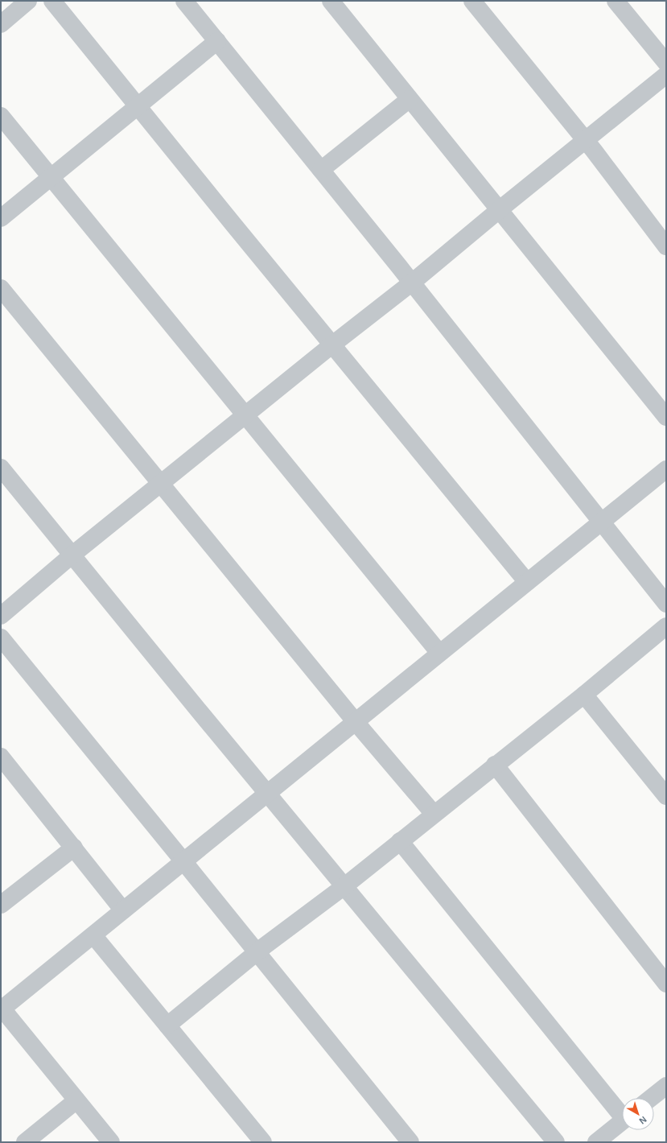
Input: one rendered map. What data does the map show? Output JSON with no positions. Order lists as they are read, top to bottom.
{
  "north": "bottom right"
}
